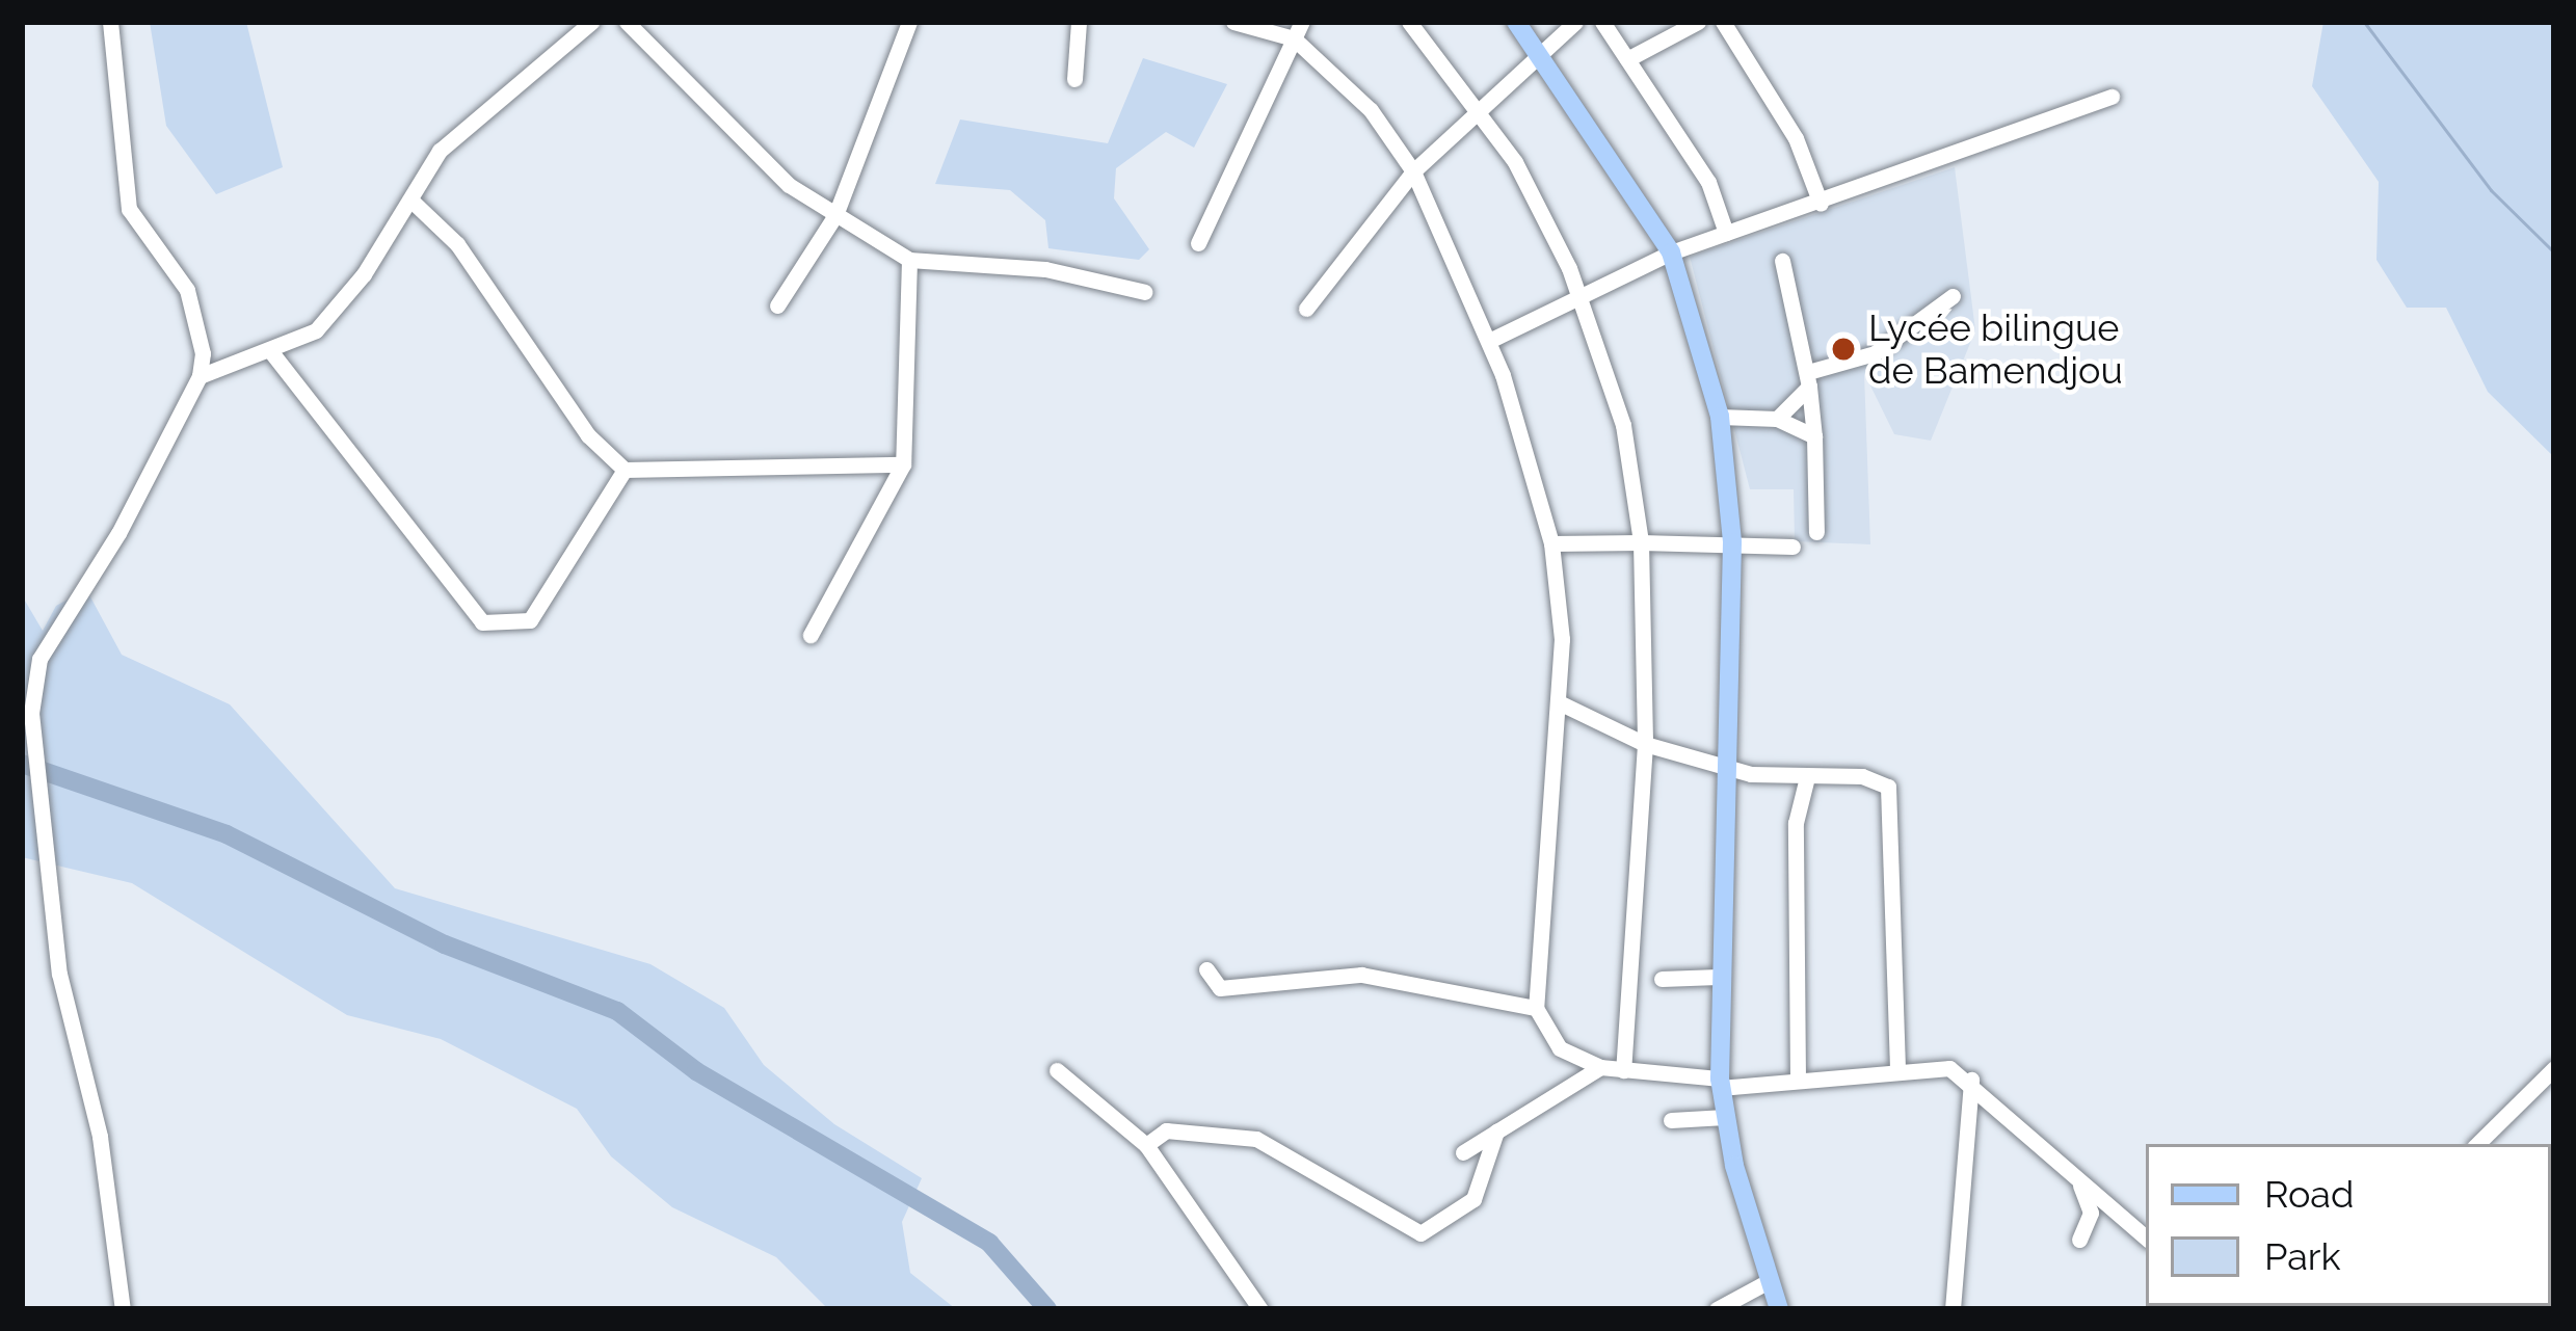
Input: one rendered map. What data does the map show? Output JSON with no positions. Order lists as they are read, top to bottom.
{
  "places": ["Lycée bilingue de Bamendjou"],
  "legend": ["Road", "Park"]
}
